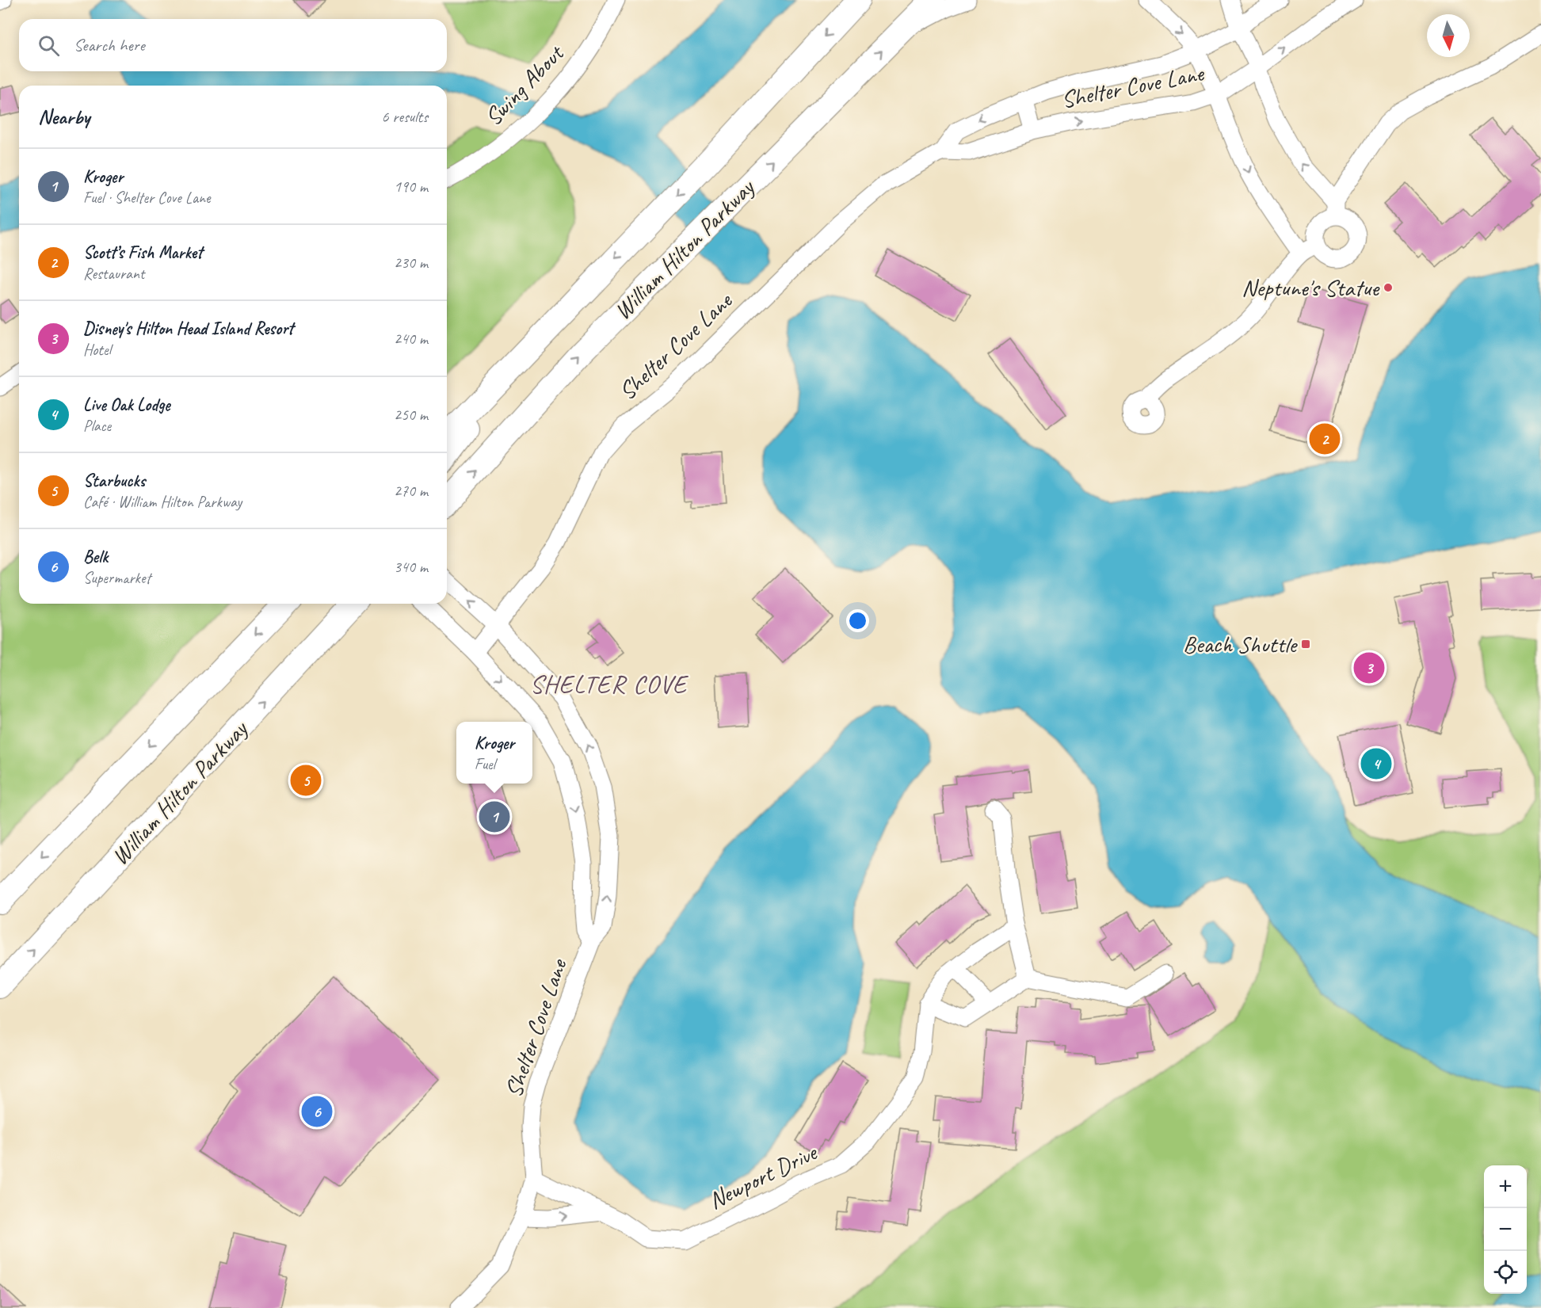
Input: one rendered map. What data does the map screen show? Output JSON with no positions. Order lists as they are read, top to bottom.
{
  "streets": {
    "highway": ["William Hilton Parkway"],
    "street": ["Swing About", "Shelter Cove Lane", "Newport Drive"]
  },
  "crossings": [
    ["Shelter Cove Lane", "Newport Drive"]
  ],
  "districts": ["SHELTER COVE"],
  "places": {
    "other": ["Neptune's Statue"],
    "transit": ["Beach Shuttle"]
  },
  "north": "bottom",
  "page": {
    "search": "Search here",
    "heading": ["Nearby", "6 results"],
    "list": [
      {
        "mark": "1",
        "name": "Kroger",
        "note": "Fuel · Shelter Cove Lane",
        "value": "190 m"
      },
      {
        "mark": "2",
        "name": "Scott’s Fish Market",
        "note": "Restaurant",
        "value": "230 m"
      },
      {
        "mark": "3",
        "name": "Disney's Hilton Head Island Resort",
        "note": "Hotel",
        "value": "240 m"
      },
      {
        "mark": "4",
        "name": "Live Oak Lodge",
        "note": "Place",
        "value": "250 m"
      },
      {
        "mark": "5",
        "name": "Starbucks",
        "note": "Café · William Hilton Parkway",
        "value": "270 m"
      },
      {
        "mark": "6",
        "name": "Belk",
        "note": "Supermarket",
        "value": "340 m"
      }
    ],
    "pins": [
      "2",
      "3",
      "4",
      "5",
      "1",
      "6"
    ],
    "popup": ["Kroger", "Fuel"],
    "map_buttons": ["+", "−"]
  }
}
